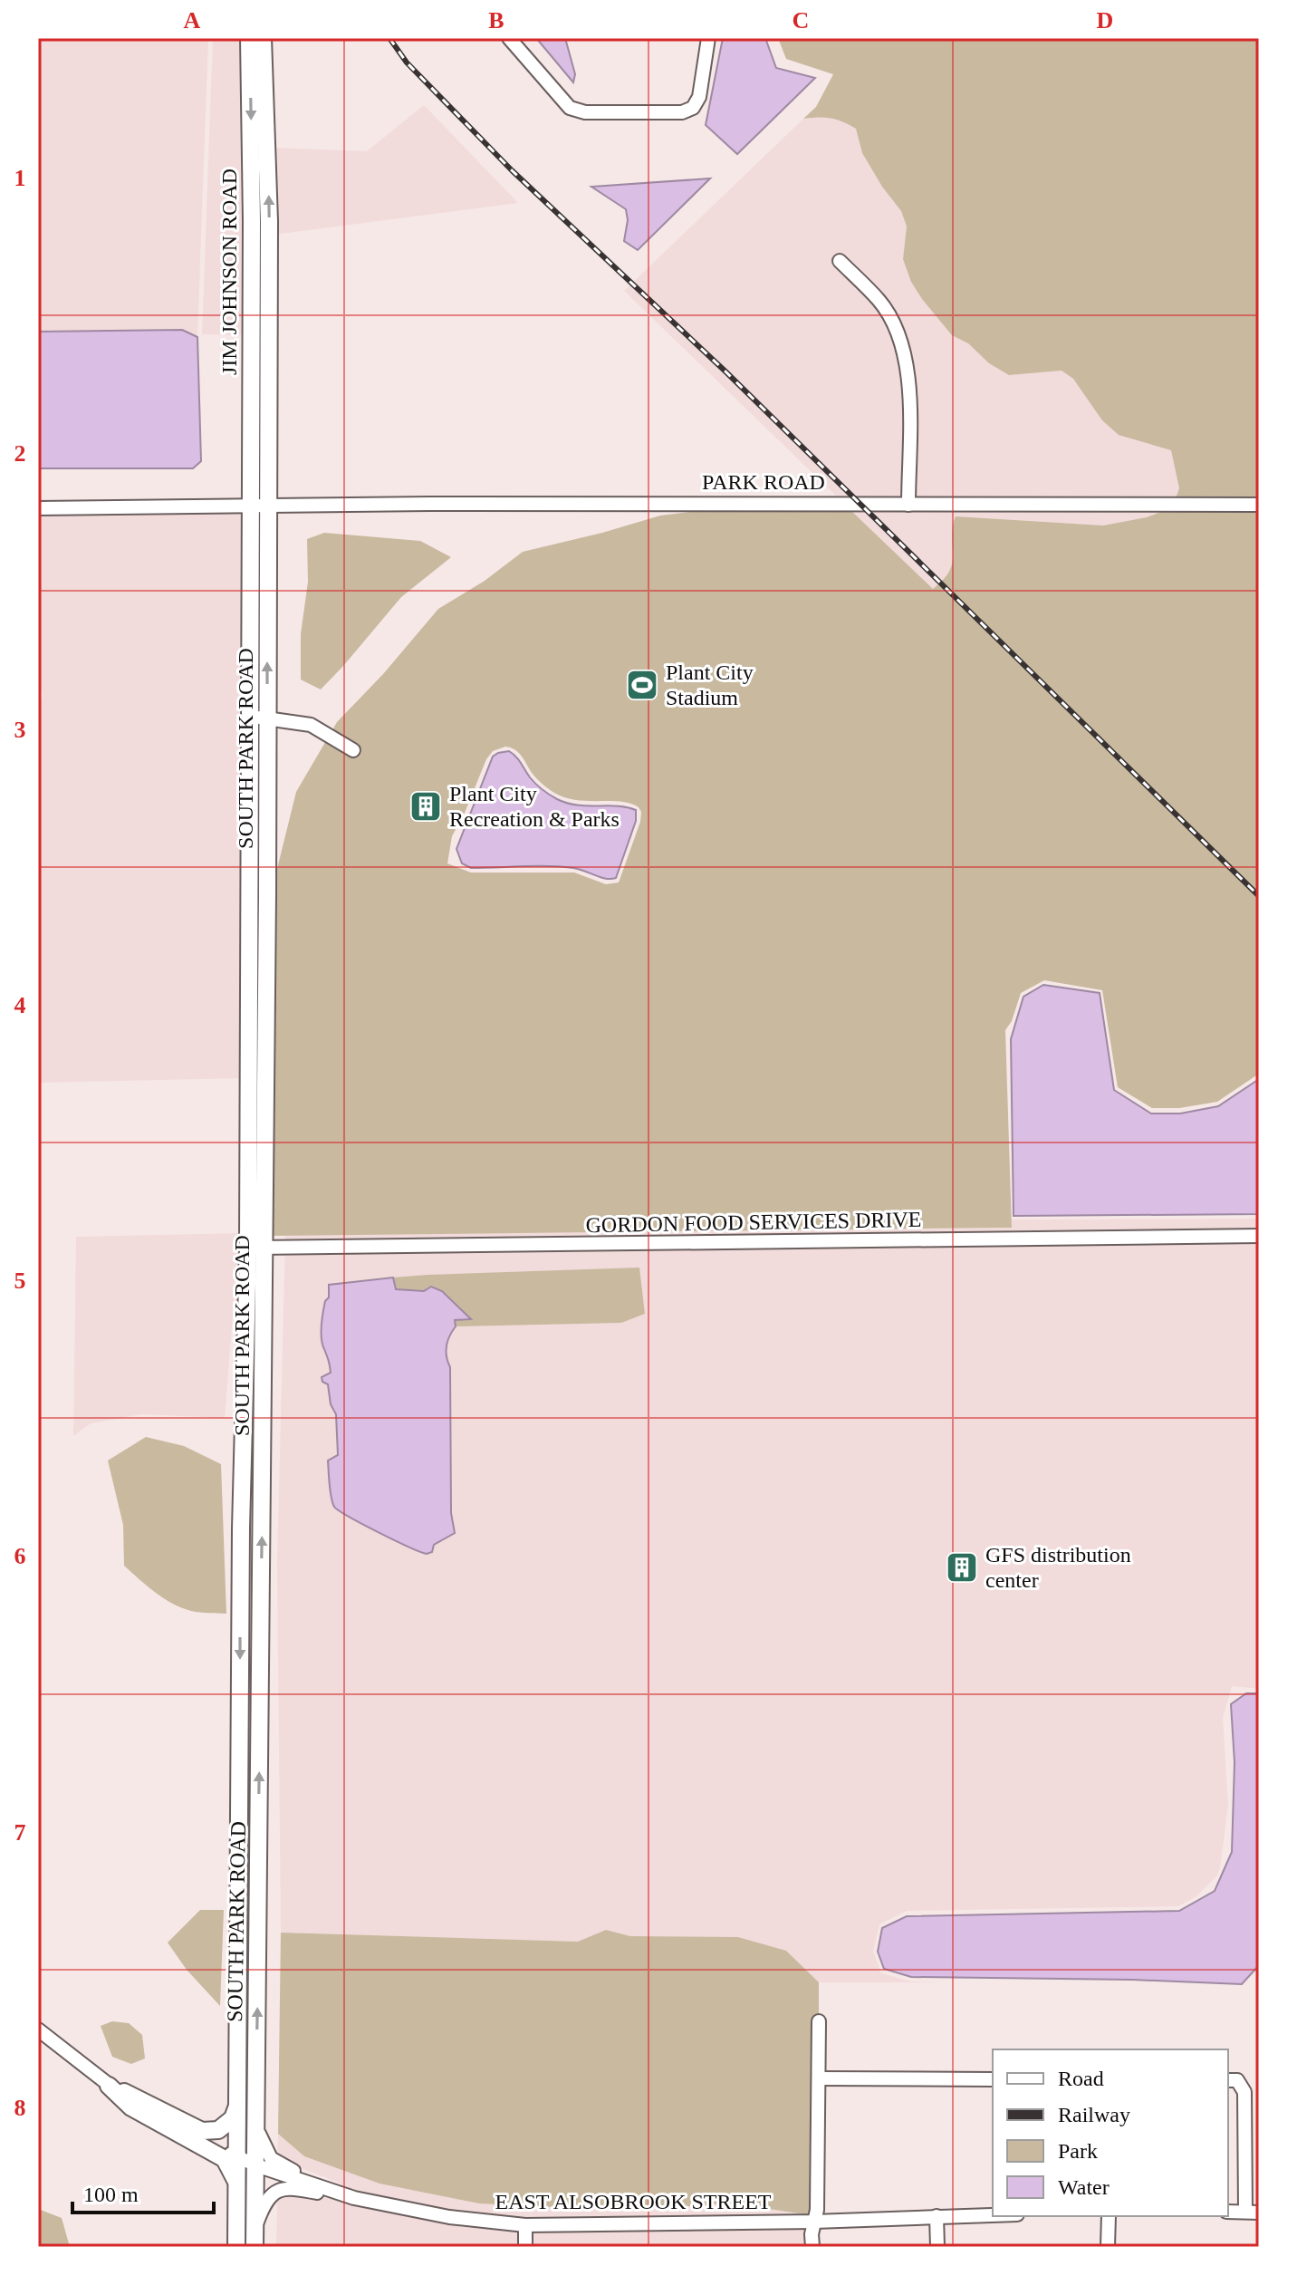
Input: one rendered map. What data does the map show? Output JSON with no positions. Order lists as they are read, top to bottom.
{
  "streets": {
    "main road": ["JIM JOHNSON ROAD", "SOUTH PARK ROAD"],
    "street": ["PARK ROAD", "GORDON FOOD SERVICES DRIVE", "EAST ALSOBROOK STREET"]
  },
  "crossings": [
    ["JIM JOHNSON ROAD", "PARK ROAD"],
    ["JIM JOHNSON ROAD", "SOUTH PARK ROAD"],
    ["PARK ROAD", "SOUTH PARK ROAD"],
    ["SOUTH PARK ROAD", "GORDON FOOD SERVICES DRIVE"],
    ["SOUTH PARK ROAD", "EAST ALSOBROOK STREET"]
  ],
  "places": {
    "sports": ["Plant City Stadium"],
    "building": ["Plant City Recreation & Parks", "GFS distribution center"]
  },
  "legend": [
    "Road",
    "Railway",
    "Park",
    "Water"
  ],
  "scale_bar": "100 m",
  "grid": {
    "columns": [
      "A",
      "B",
      "C",
      "D"
    ],
    "rows": [
      "1",
      "2",
      "3",
      "4",
      "5",
      "6",
      "7",
      "8"
    ]
  }
}
